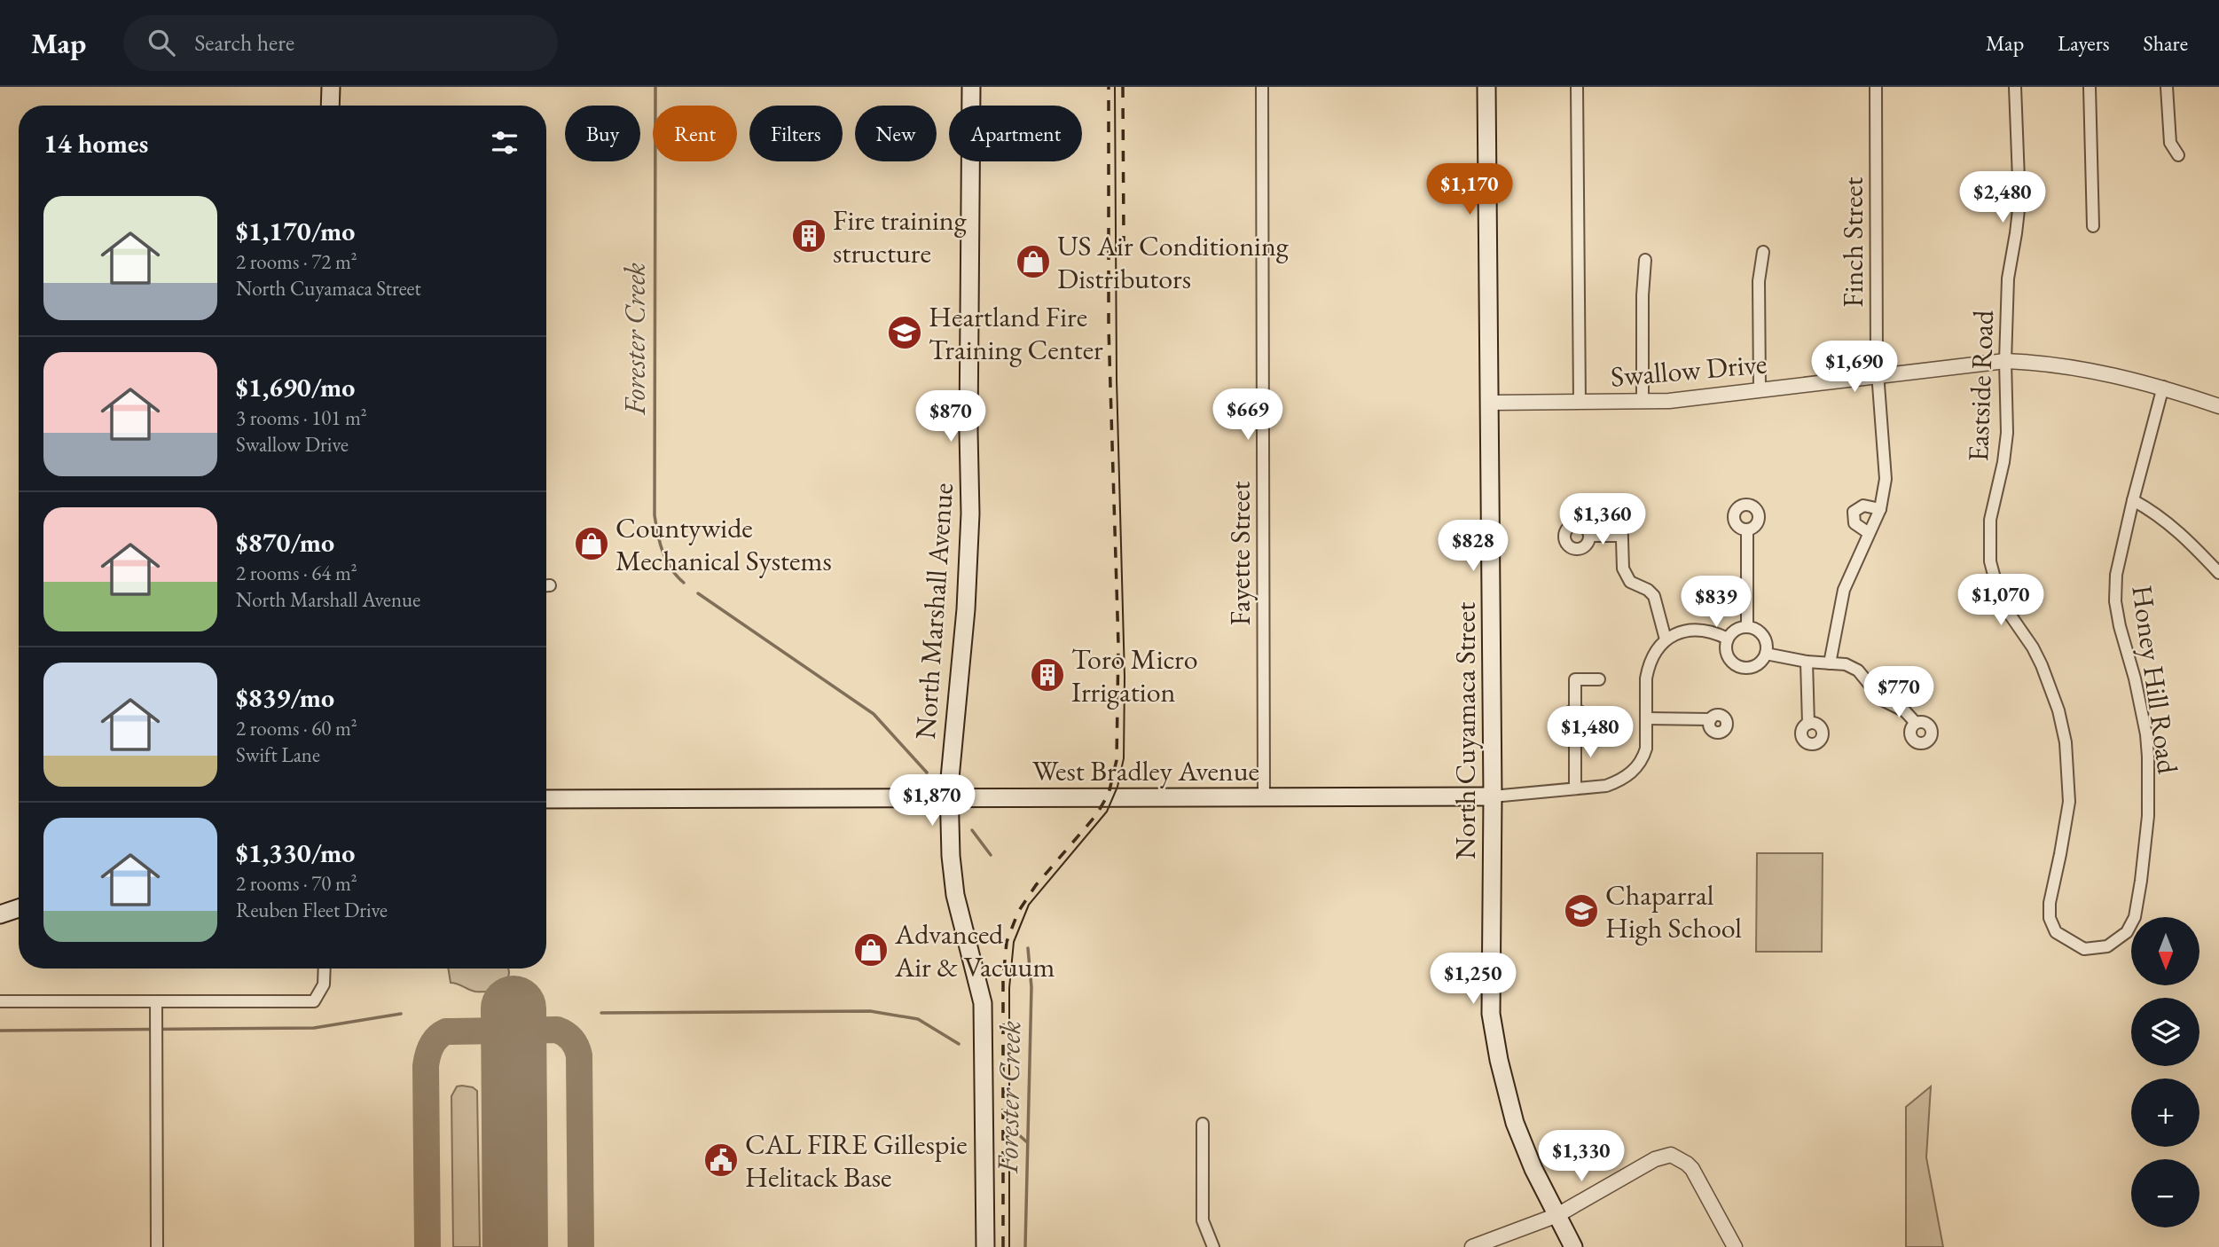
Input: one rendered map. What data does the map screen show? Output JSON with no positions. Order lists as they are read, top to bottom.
{
  "streets": {
    "main road": ["North Marshall Avenue", "North Cuyamaca Street", "West Bradley Avenue"],
    "street": [
      "Finch Street",
      "Swallow Drive",
      "Eastside Road",
      "Fayette Street",
      "Honey Hill Road"
    ]
  },
  "crossings": [
    ["Finch Street", "Swallow Drive"],
    ["Swallow Drive", "Eastside Road"],
    ["Swallow Drive", "Honey Hill Road"],
    ["Swallow Drive", "North Cuyamaca Street"],
    ["Eastside Road", "Honey Hill Road"],
    ["Fayette Street", "West Bradley Avenue"],
    ["North Marshall Avenue", "West Bradley Avenue"],
    ["North Cuyamaca Street", "West Bradley Avenue"]
  ],
  "water": ["Forester Creek"],
  "places": {
    "building": ["Fire training structure", "Toro Micro Irrigation"],
    "shop": ["US Air Conditioning Distributors", "Countywide Mechanical Systems", "Advanced Air & Vacuum"],
    "school or university": ["Heartland Fire Training Center", "Chaparral High School"],
    "public building": ["CAL FIRE Gillespie Helitack Base"]
  },
  "north": "bottom",
  "page": {
    "header": "Map",
    "search": "Search here",
    "nav": ["Map", "Layers", "Share"],
    "chip": [
      "Buy",
      "Rent",
      "Filters",
      "New",
      "Apartment"
    ],
    "heading": "14 homes",
    "price": [
      "$1,170",
      "$2,480",
      "$1,690",
      "$669",
      "$870",
      "$1,360",
      "$828",
      "$1,070",
      "$839",
      "$770",
      "$1,480",
      "$1,870",
      "$1,250",
      "$1,330"
    ],
    "list": [
      {
        "name": "$1,170/mo",
        "note": "2 rooms · 72 m² · North Cuyamaca Street"
      },
      {
        "name": "$1,690/mo",
        "note": "3 rooms · 101 m² · Swallow Drive"
      },
      {
        "name": "$870/mo",
        "note": "2 rooms · 64 m² · North Marshall Avenue"
      },
      {
        "name": "$839/mo",
        "note": "2 rooms · 60 m² · Swift Lane"
      },
      {
        "name": "$1,330/mo",
        "note": "2 rooms · 70 m² · Reuben Fleet Drive"
      }
    ],
    "map_buttons": ["+", "−"]
  }
}
